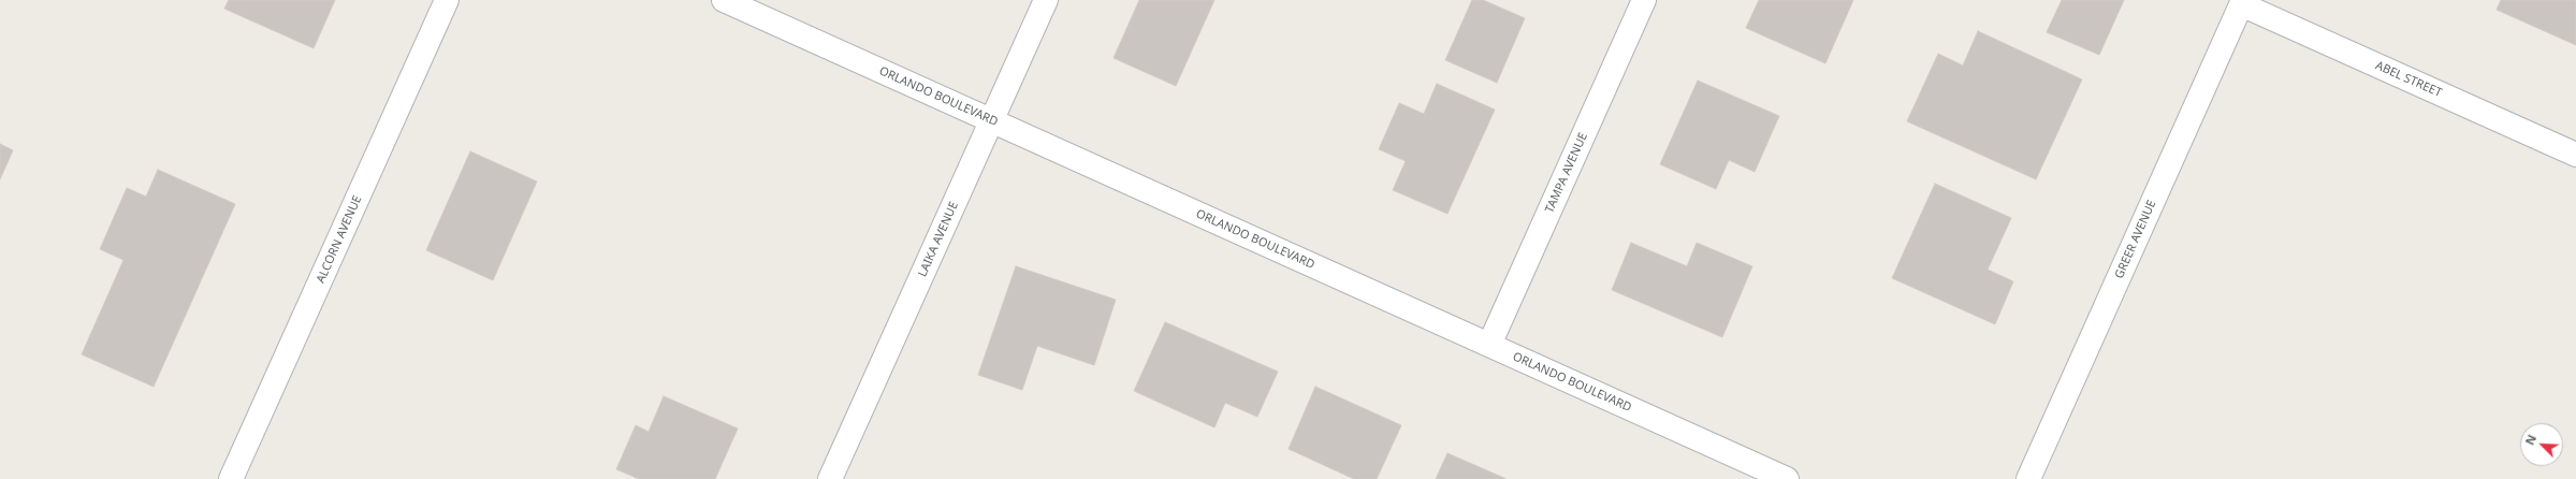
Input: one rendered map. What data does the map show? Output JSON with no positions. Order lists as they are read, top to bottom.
{
  "streets": {
    "street": [
      "ABEL STREET",
      "ORLANDO BOULEVARD",
      "TAMPA AVENUE",
      "ALCORN AVENUE",
      "LAIKA AVENUE",
      "GREER AVENUE"
    ]
  },
  "crossings": [
    ["ABEL STREET", "GREER AVENUE"],
    ["ORLANDO BOULEVARD", "TAMPA AVENUE"],
    ["ORLANDO BOULEVARD", "LAIKA AVENUE"]
  ],
  "north": "top left"
}
